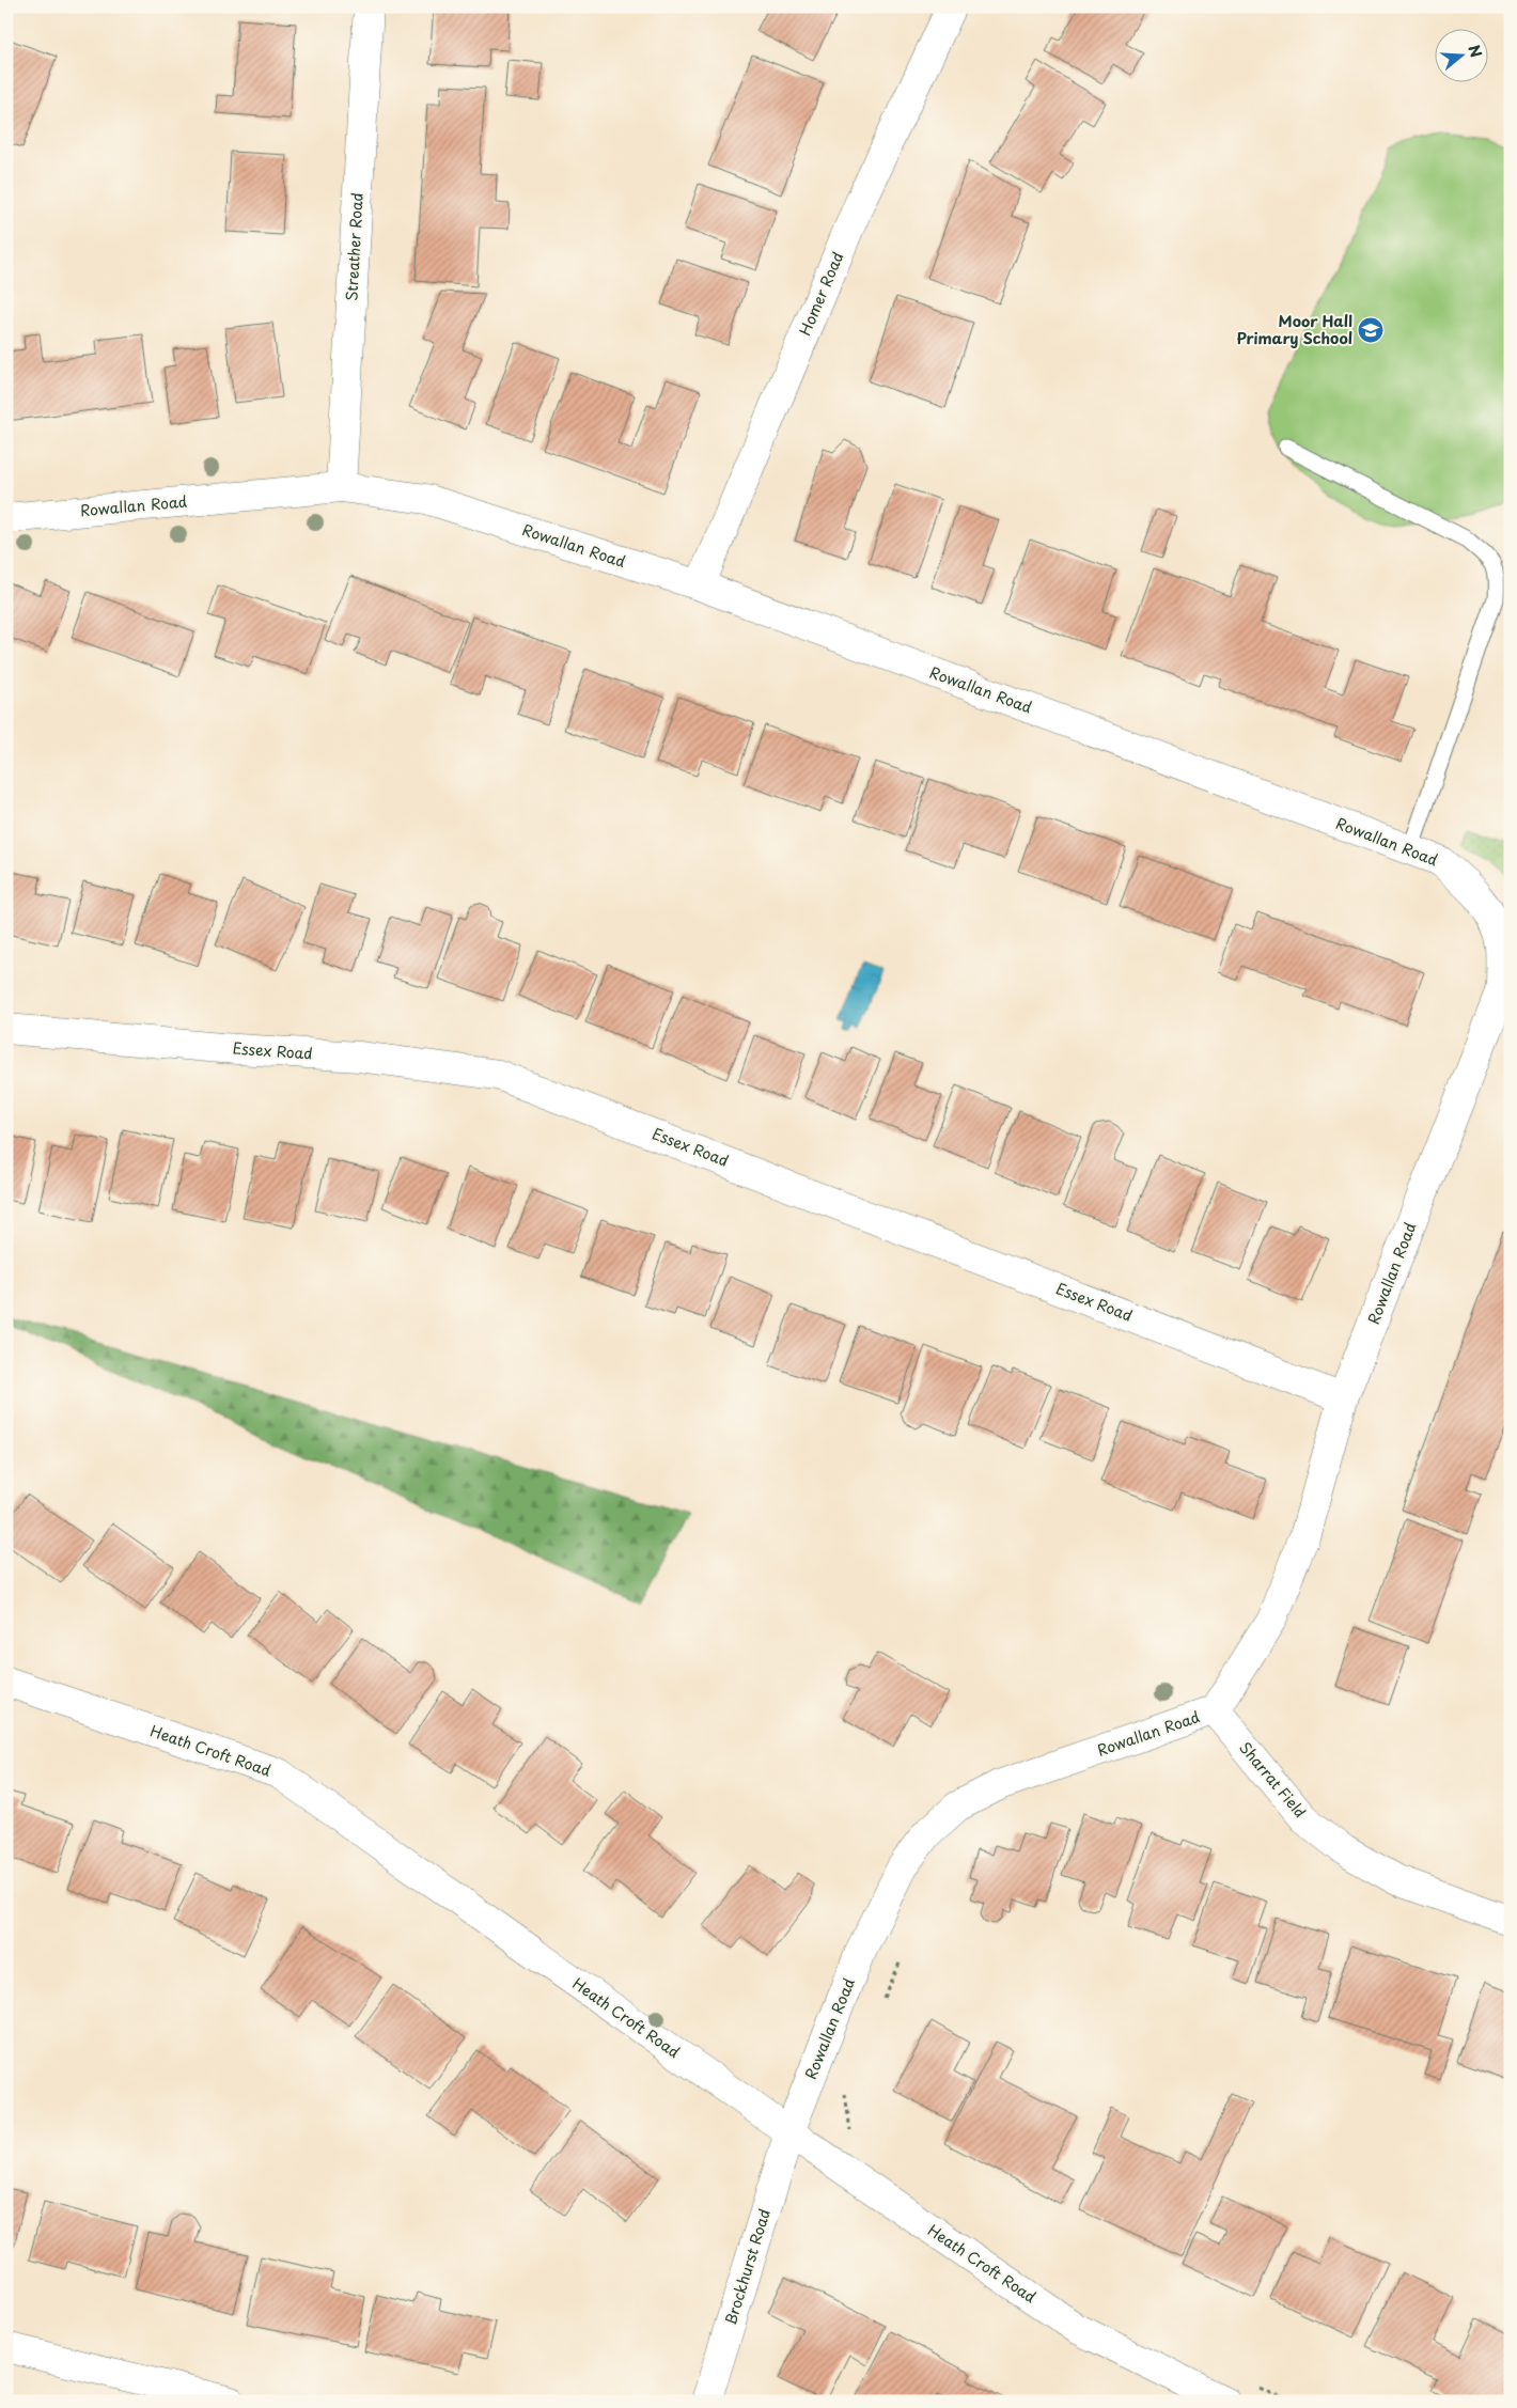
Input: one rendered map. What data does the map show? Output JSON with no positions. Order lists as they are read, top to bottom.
{
  "streets": {
    "street": [
      "Streather Road",
      "Homer Road",
      "Rowallan Road",
      "Essex Road",
      "Heath Croft Road",
      "Sharrat Field",
      "Brockhurst Road"
    ]
  },
  "crossings": [
    ["Streather Road", "Rowallan Road"],
    ["Homer Road", "Rowallan Road"],
    ["Rowallan Road", "Essex Road"],
    ["Rowallan Road", "Heath Croft Road"],
    ["Rowallan Road", "Sharrat Field"],
    ["Rowallan Road", "Brockhurst Road"],
    ["Heath Croft Road", "Brockhurst Road"]
  ],
  "places": {
    "school or university": ["Moor Hall Primary School"]
  },
  "north": "right"
}
